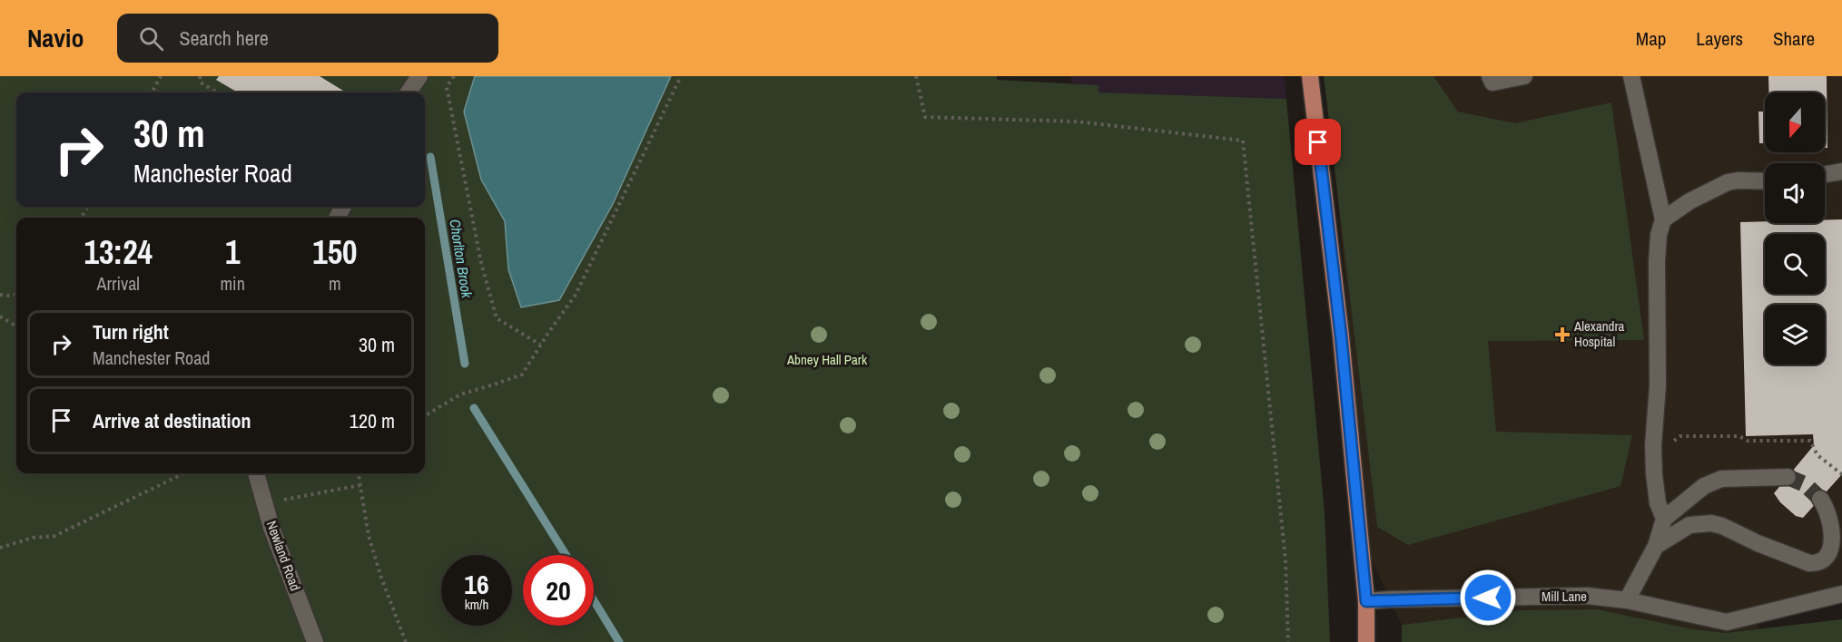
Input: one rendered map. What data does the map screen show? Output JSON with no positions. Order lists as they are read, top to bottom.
{
  "streets": {
    "street": ["Newland Road", "Mill Lane"]
  },
  "water": ["Chorlton Brook"],
  "parks": ["Abney Hall Park"],
  "places": {
    "health": ["Alexandra Hospital"]
  },
  "north": "bottom",
  "page": {
    "header": "Navio",
    "search": "Search here",
    "nav": ["Map", "Layers", "Share"],
    "turn": ["30 m", "Manchester Road"],
    "eta": [
      "13:24",
      "Arrival",
      "1",
      "min",
      "150",
      "m"
    ],
    "list": [
      {
        "name": "Turn right",
        "note": "Manchester Road",
        "value": "30 m"
      },
      {
        "name": "Arrive at destination",
        "value": "120 m"
      }
    ],
    "speed": "16 km/h",
    "limit": "20"
  }
}
